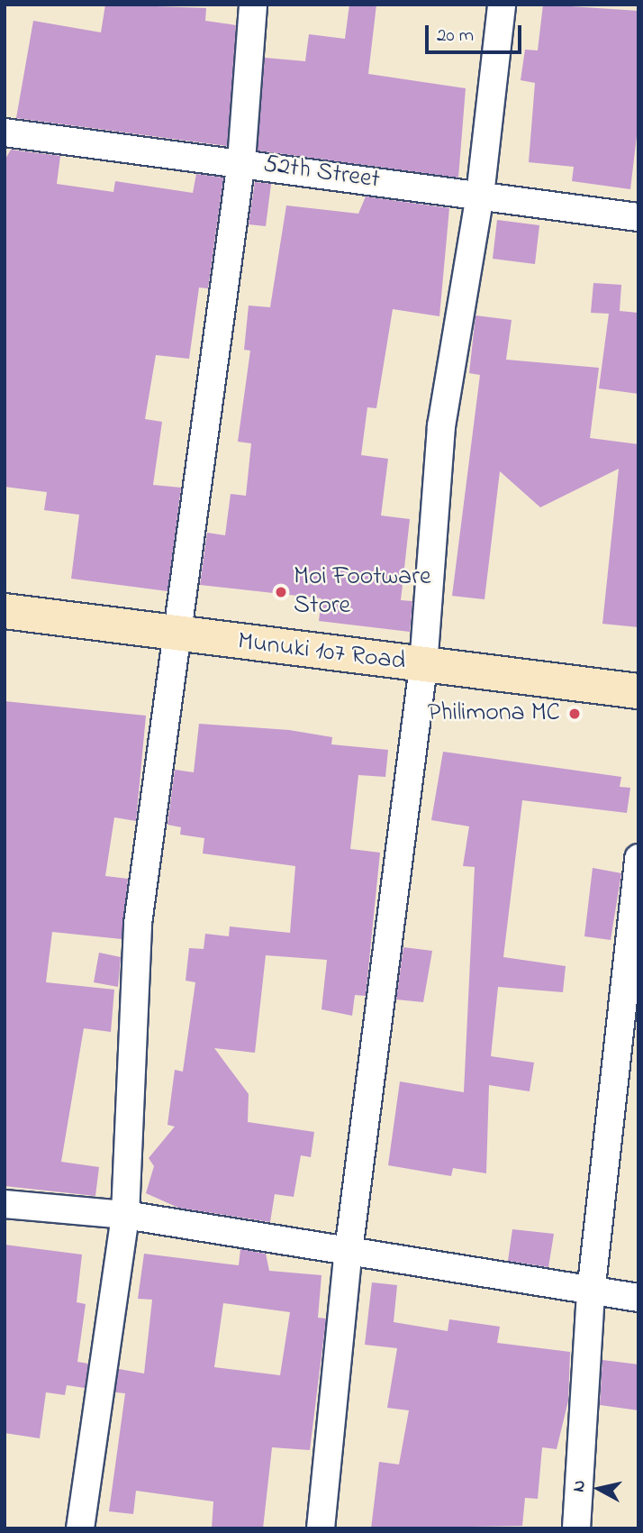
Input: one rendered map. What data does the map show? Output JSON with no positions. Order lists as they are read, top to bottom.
{
  "streets": {
    "main road": ["Munuki 107 Road"],
    "street": ["52th Street"]
  },
  "places": ["Moi Footware Store", "Philimona MC"],
  "scale_bar": "20 m",
  "north": "left"
}
